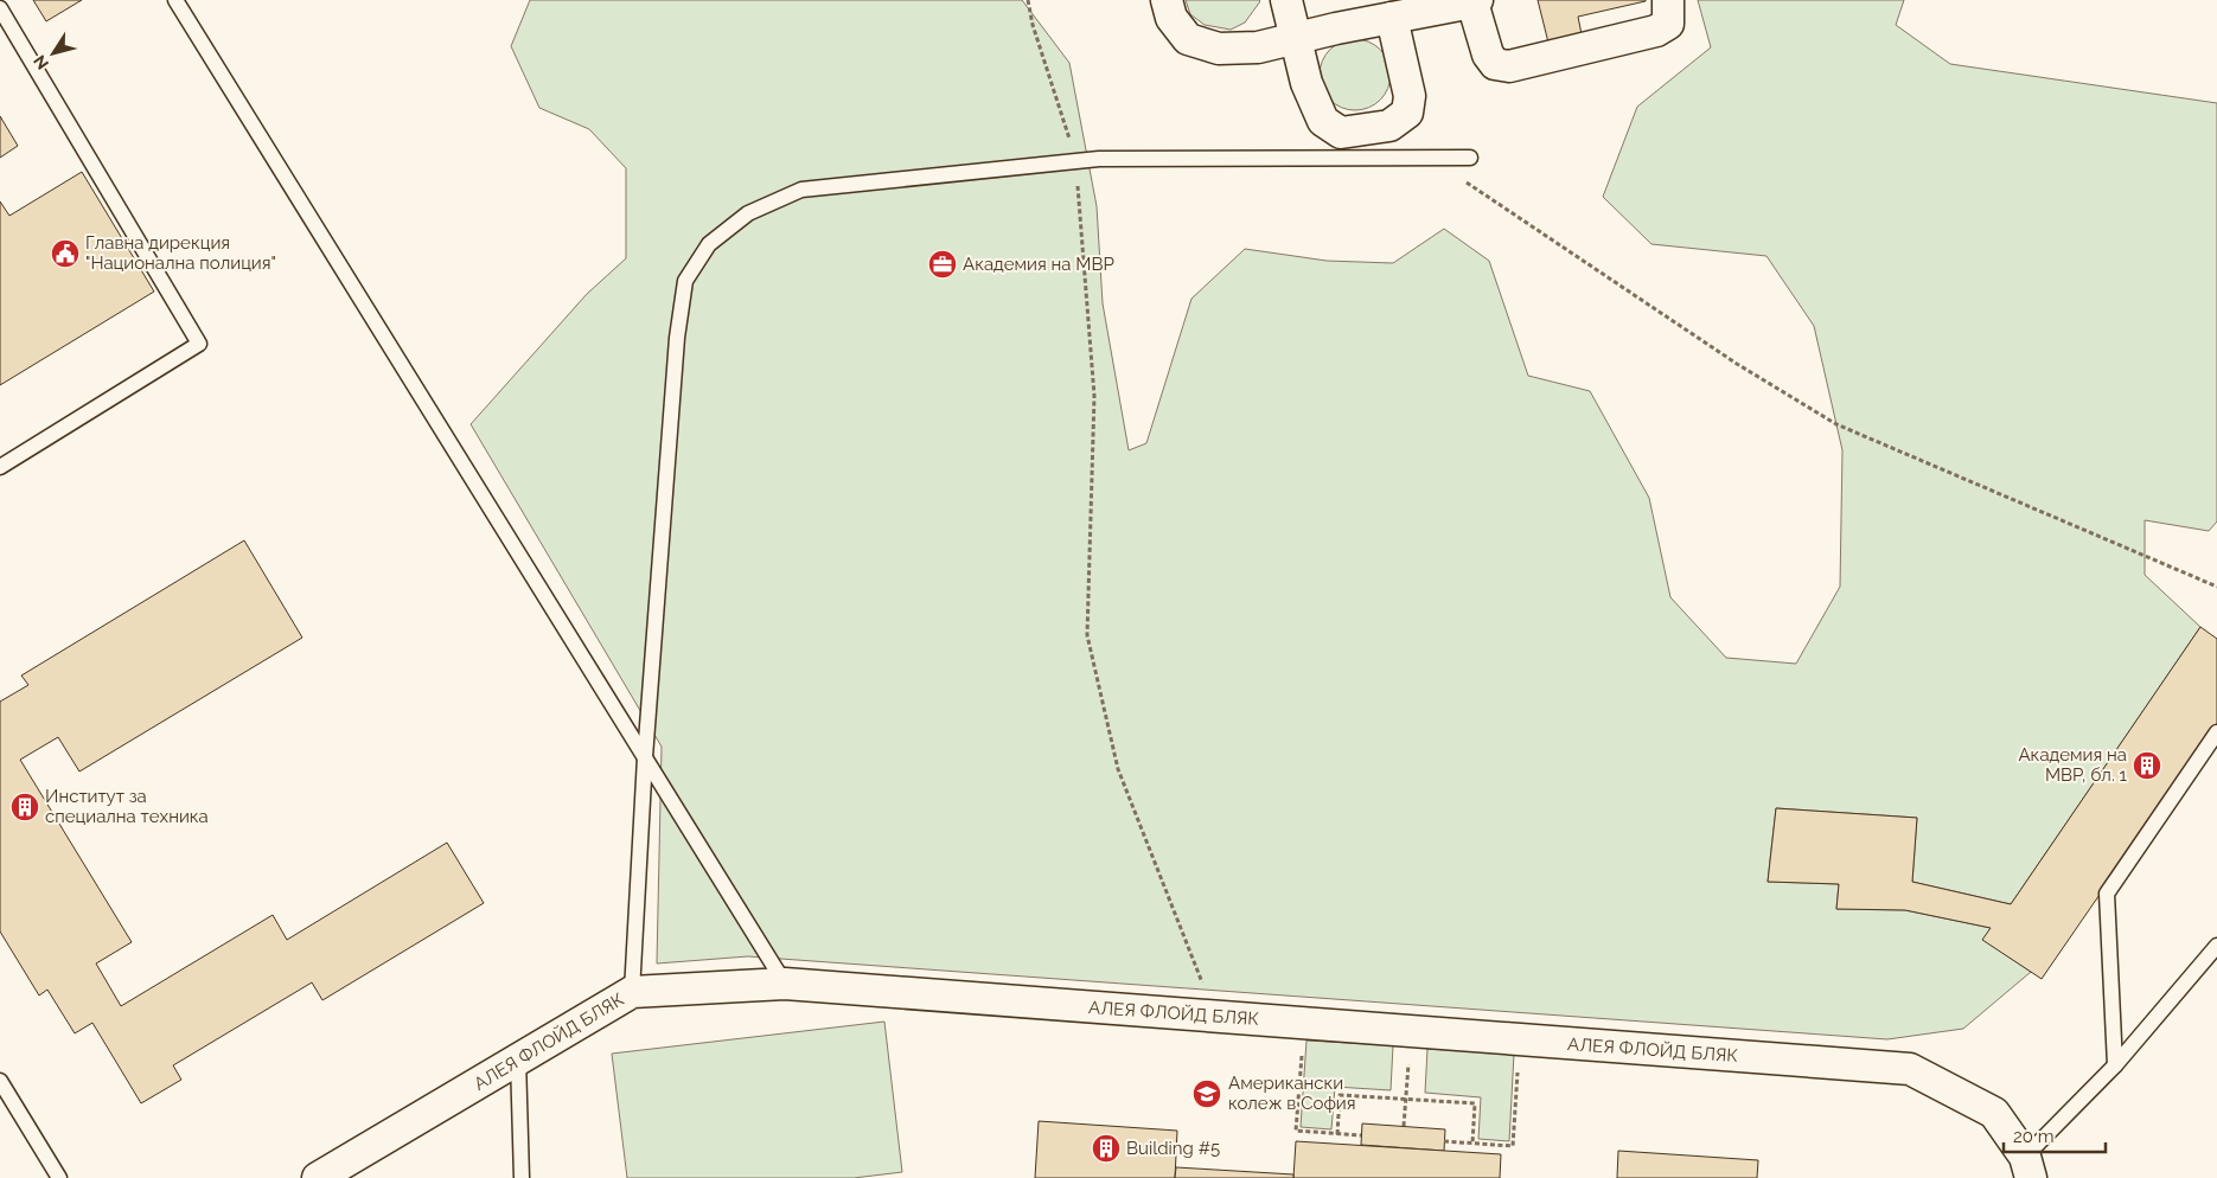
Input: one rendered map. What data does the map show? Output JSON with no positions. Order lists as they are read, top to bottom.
{
  "streets": {
    "street": ["АЛЕЯ ФЛОЙД БЛЯК"]
  },
  "places": {
    "public building": ["Главна дирекция \"Национална полиция\""],
    "office": ["Академия на МВР"],
    "building": ["Академия на МВР, бл. 1", "Институт за специална техника", "Building #5"],
    "school or university": ["Американски колеж в София"]
  },
  "scale_bar": "20 m",
  "north": "bottom left"
}
